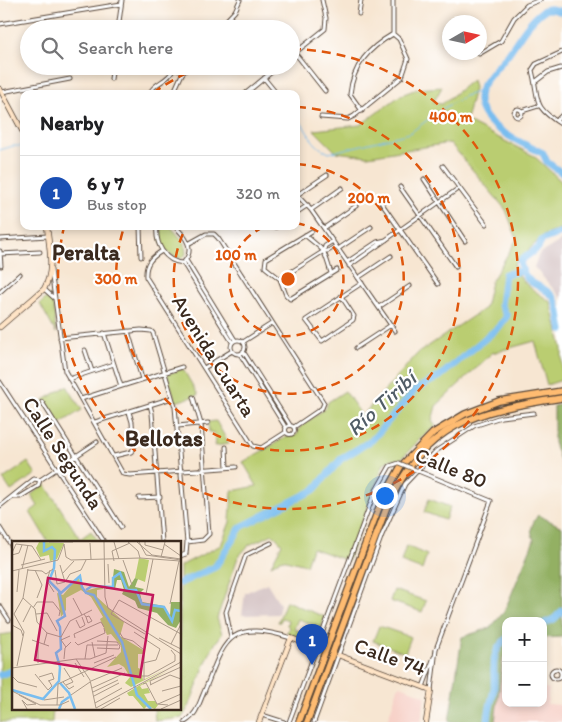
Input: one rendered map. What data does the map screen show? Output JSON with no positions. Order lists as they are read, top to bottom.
{
  "streets": {
    "street": [
      "Avenida Cuarta",
      "Calle Segunda",
      "Calle 80",
      "Calle 74"
    ]
  },
  "districts": ["Peralta", "Bellotas"],
  "water": ["Río Tiribí"],
  "north": "right",
  "page": {
    "search": "Search here",
    "heading": "Nearby",
    "list": [
      {
        "mark": "1",
        "name": "6 y 7",
        "note": "Bus stop",
        "value": "320 m"
      }
    ],
    "map_buttons": ["+", "−"],
    "pins": "1"
  },
  "rings": [
    "400 m",
    "200 m",
    "100 m",
    "300 m"
  ]
}
